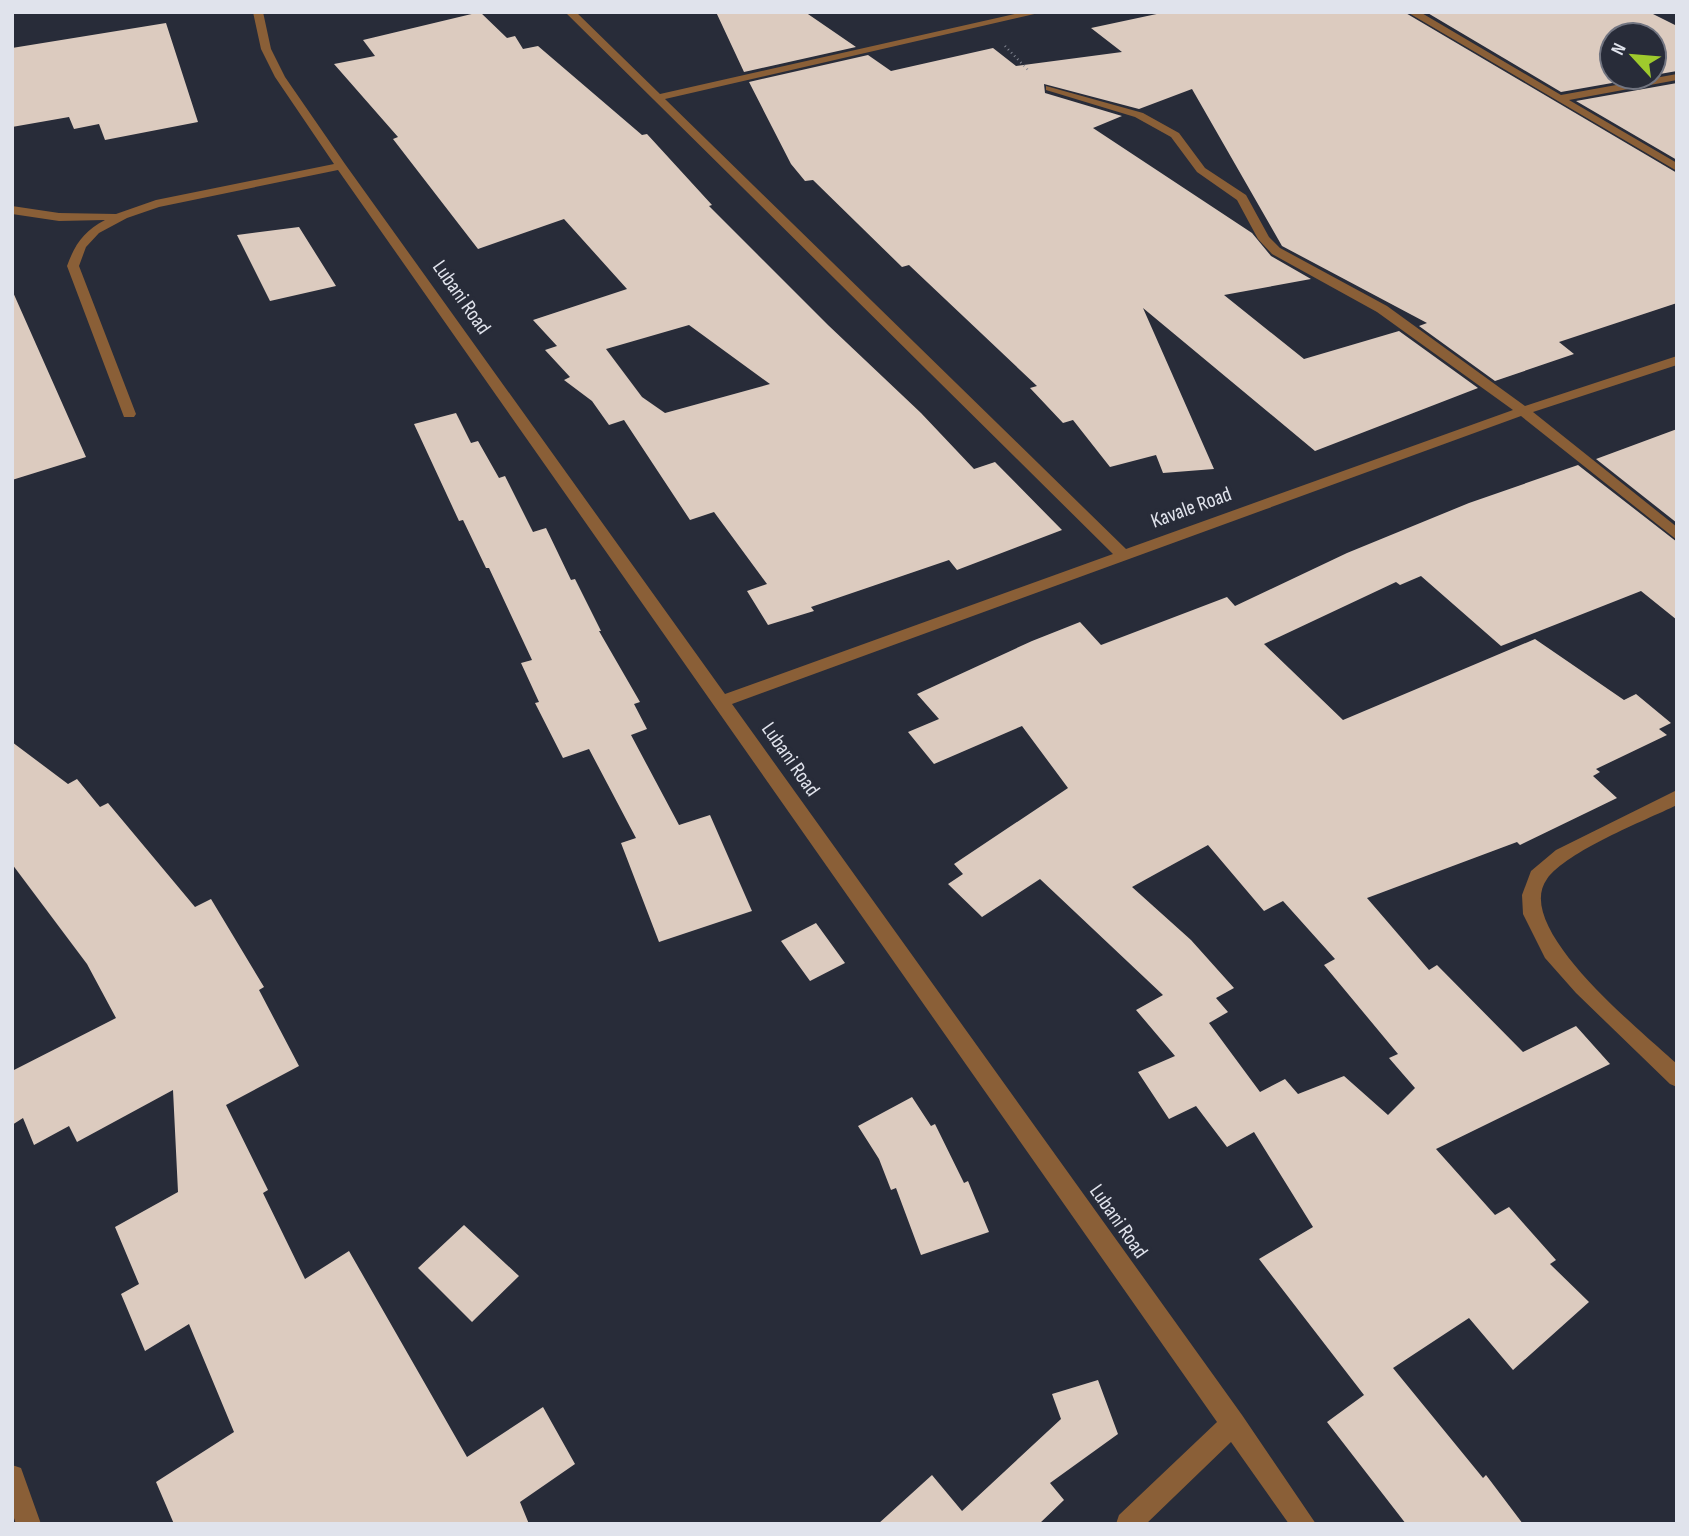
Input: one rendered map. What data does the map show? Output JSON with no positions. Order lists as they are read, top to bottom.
{
  "streets": {
    "street": ["Lubani Road", "Kavale Road"]
  },
  "crossings": [
    ["Lubani Road", "Kavale Road"]
  ],
  "north": "top left"
}
